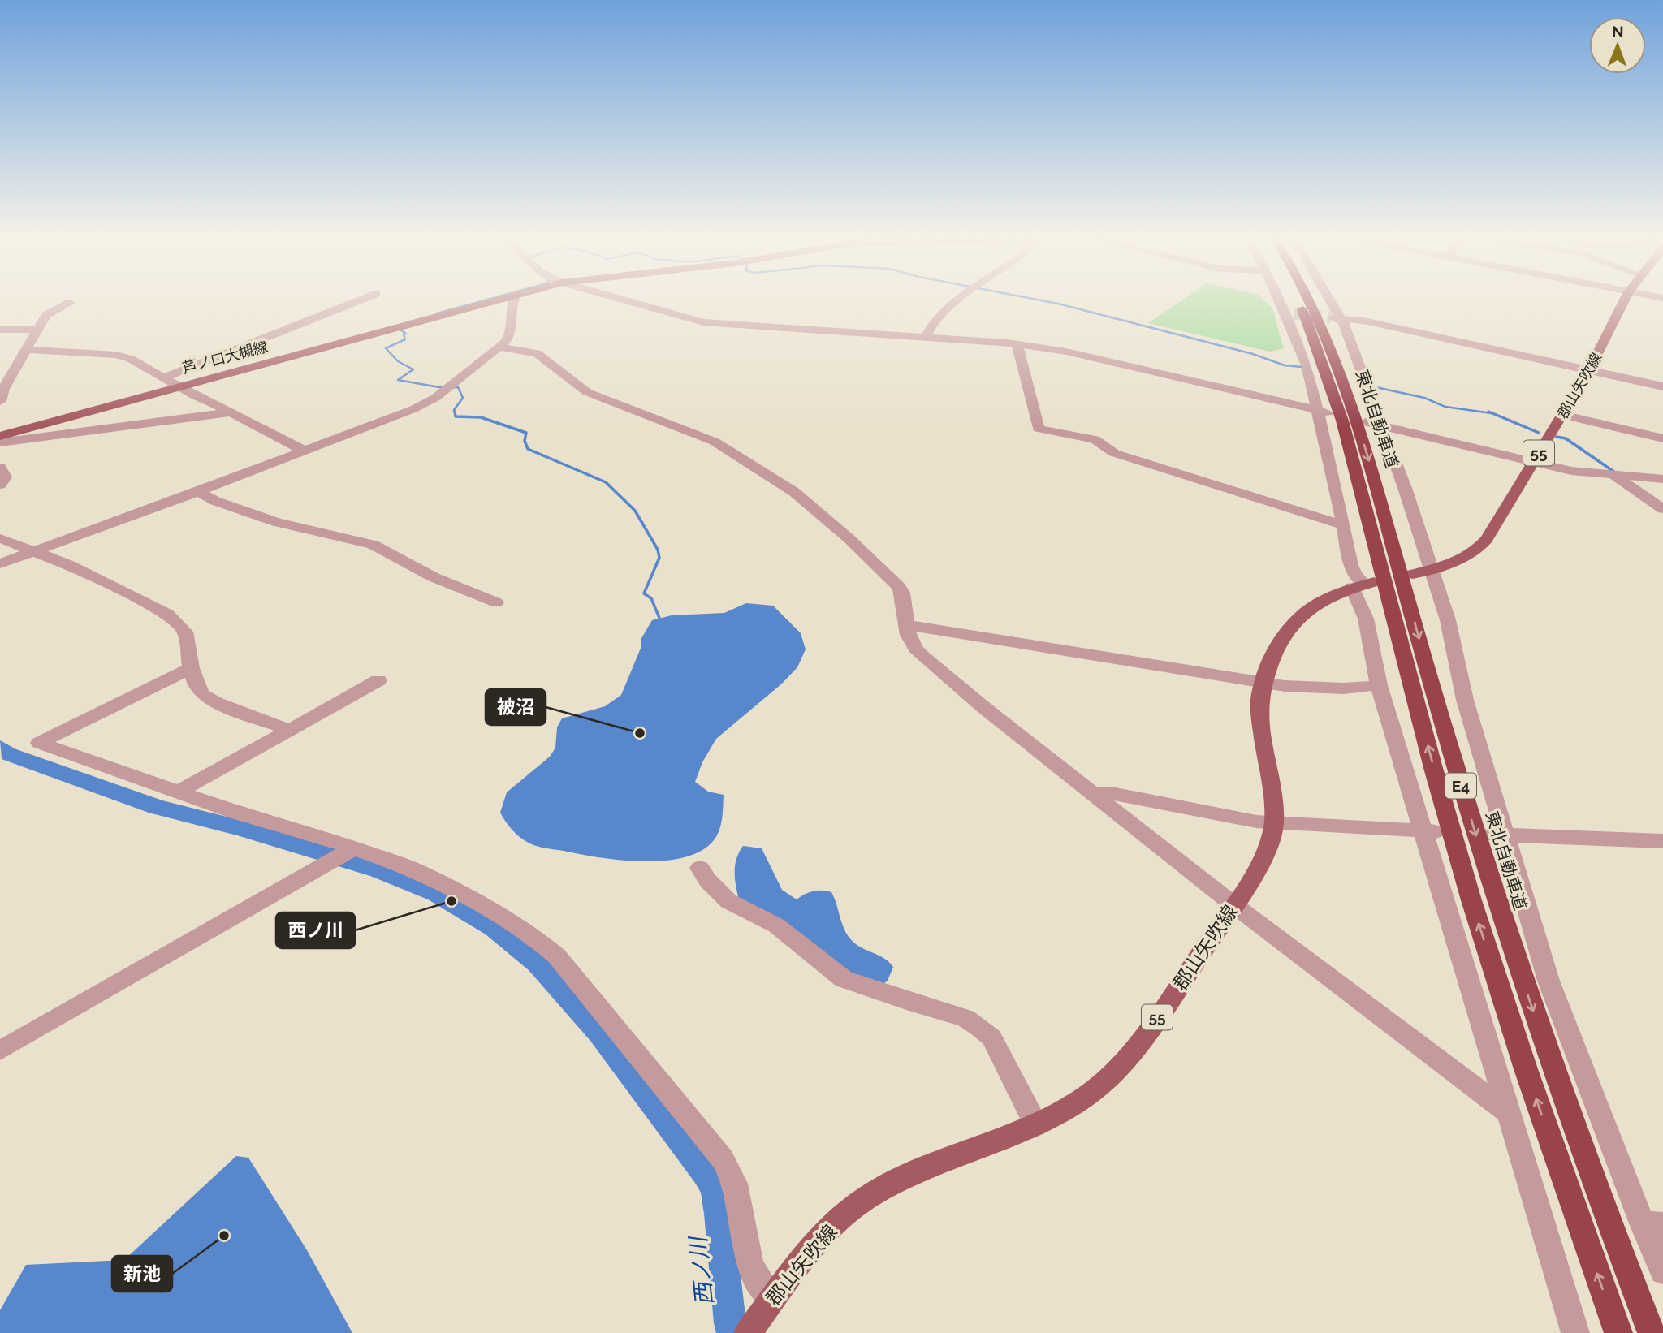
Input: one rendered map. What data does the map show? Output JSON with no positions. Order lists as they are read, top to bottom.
{
  "streets": {
    "highway": ["東北自動車道", "E4"],
    "main road": ["芦ノ口大槻線", "郡山矢吹線", "55"]
  },
  "water": ["西ノ川"],
  "places": ["被沼", "西ノ川", "新池"],
  "north": "top"
}
